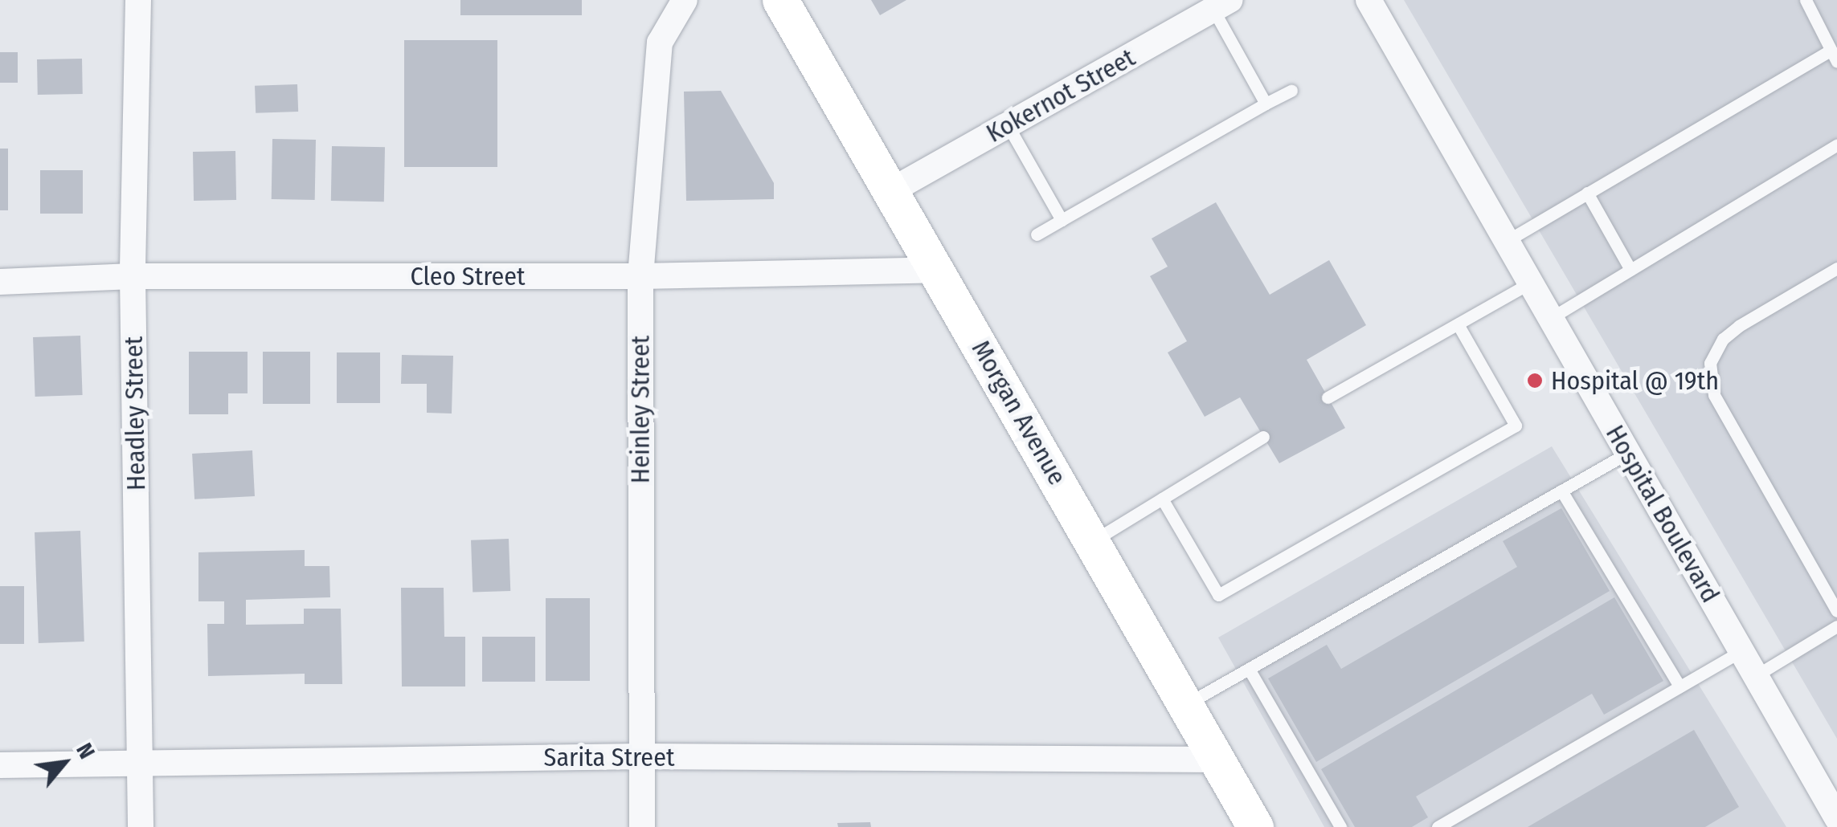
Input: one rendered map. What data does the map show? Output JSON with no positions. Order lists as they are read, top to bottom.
{
  "streets": {
    "main road": ["Morgan Avenue"],
    "street": [
      "Kokernot Street",
      "Cleo Street",
      "Heinley Street",
      "Headley Street",
      "Hospital Boulevard",
      "Sarita Street"
    ]
  },
  "crossings": [
    ["Kokernot Street", "Morgan Avenue"],
    ["Cleo Street", "Heinley Street"],
    ["Cleo Street", "Morgan Avenue"],
    ["Cleo Street", "Headley Street"],
    ["Heinley Street", "Sarita Street"],
    ["Morgan Avenue", "Sarita Street"],
    ["Headley Street", "Sarita Street"]
  ],
  "places": ["Hospital @ 19th"],
  "north": "top right"
}
